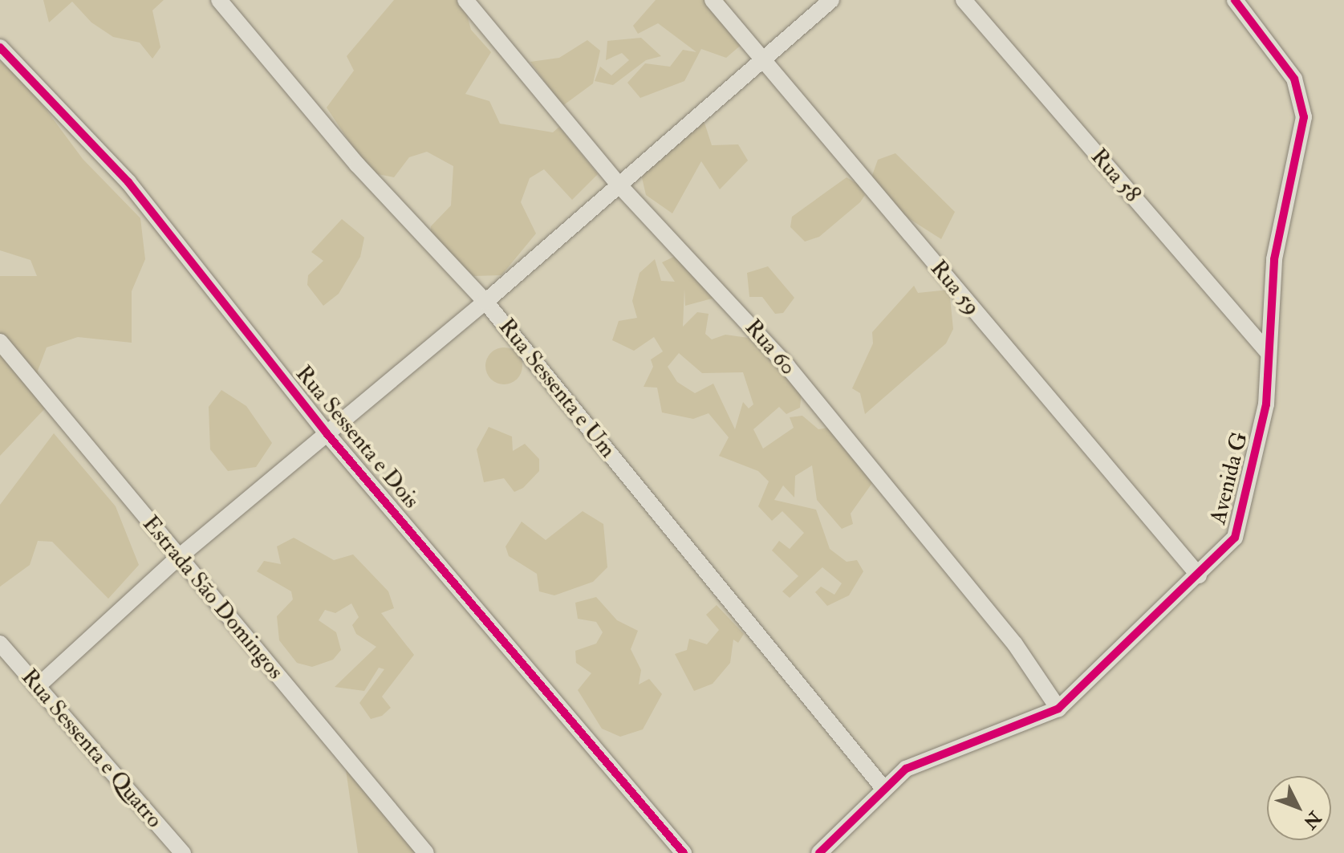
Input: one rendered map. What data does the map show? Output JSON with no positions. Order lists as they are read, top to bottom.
{
  "streets": {
    "street": [
      "Rua 58",
      "Rua 59",
      "Rua 60",
      "Rua Sessenta e Um",
      "Rua Sessenta e Dois",
      "Avenida G",
      "Estrada São Domingos",
      "Rua Sessenta e Quatro"
    ]
  },
  "crossings": [
    ["Rua 58", "Avenida G"],
    ["Rua 59", "Avenida G"],
    ["Rua 60", "Avenida G"],
    ["Rua Sessenta e Um", "Avenida G"]
  ],
  "north": "bottom right"
}
